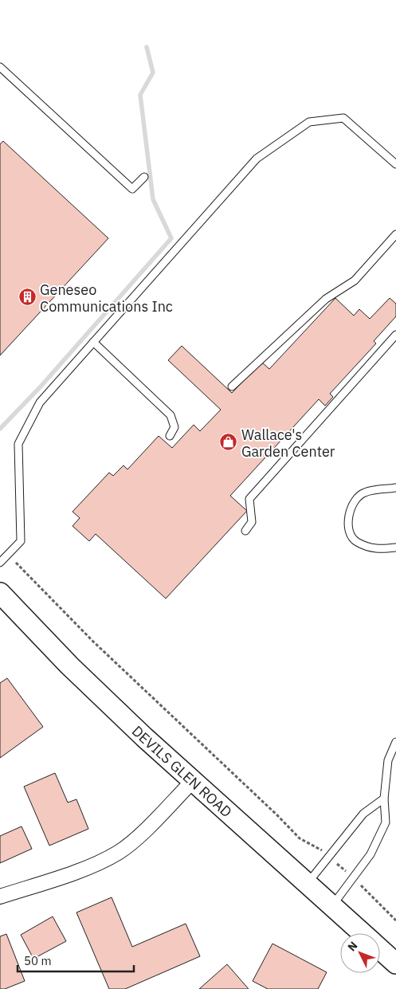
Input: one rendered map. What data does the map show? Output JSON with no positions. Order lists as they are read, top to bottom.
{
  "streets": {
    "main road": ["DEVILS GLEN ROAD"]
  },
  "places": {
    "building": ["Geneseo Communications Inc"],
    "shop": ["Wallace's Garden Center"]
  },
  "scale_bar": "50 m",
  "north": "top left"
}
